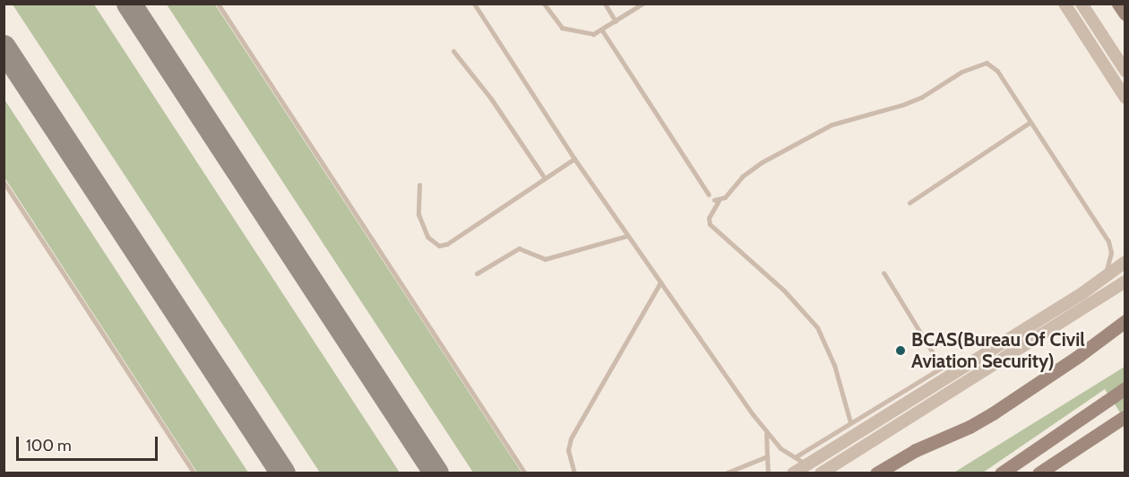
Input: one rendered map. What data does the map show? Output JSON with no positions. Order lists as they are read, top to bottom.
{
  "places": ["BCAS(Bureau Of Civil Aviation Security)"],
  "scale_bar": "100 m"
}
